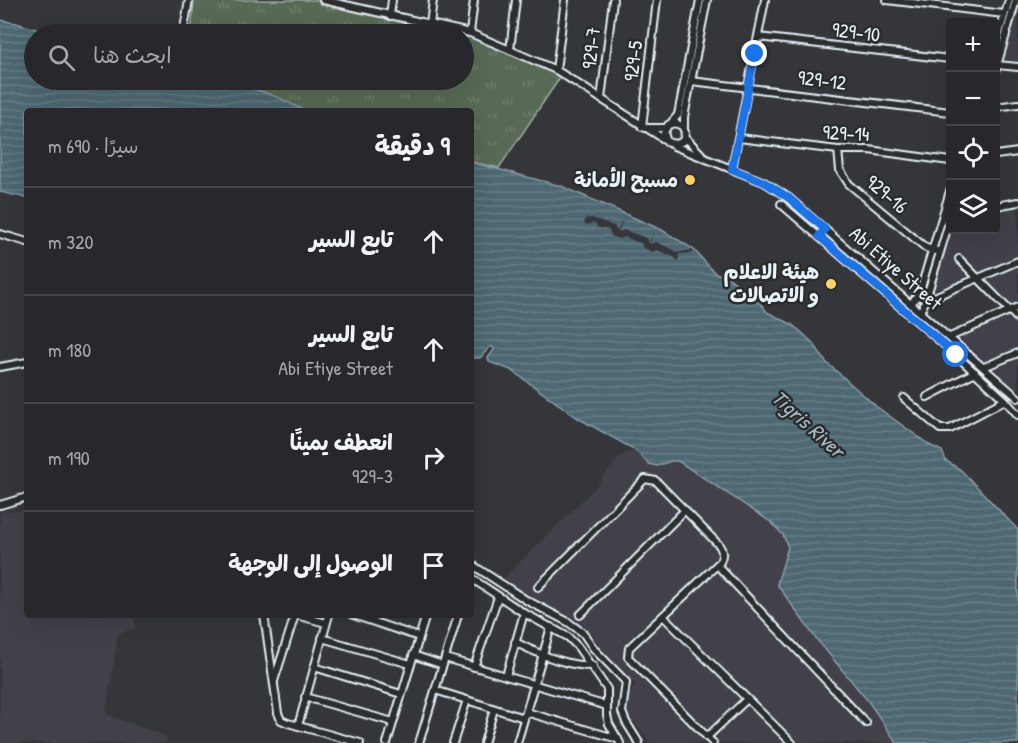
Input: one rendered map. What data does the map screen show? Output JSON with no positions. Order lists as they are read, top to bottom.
{
  "streets": {
    "street": [
      "929-10",
      "929-7",
      "929-5",
      "929-12",
      "929-14",
      "929-16",
      "Abi Etiye Street"
    ]
  },
  "crossings": [
    ["929-7", "Abi Etiye Street"],
    ["929-5", "Abi Etiye Street"],
    ["929-14", "929-16"]
  ],
  "water": ["Tigris River"],
  "places": ["مسبح الأمانة", "هيئة الاعلام و الاتصالات"],
  "page": {
    "map_buttons": ["+", "−"],
    "search": "ابحث هنا",
    "heading": ["9 دقيقة", "سيرًا · 690 m"],
    "list": [
      ["تابع السير", "320 m"],
      ["تابع السير", "Abi Etiye Street", "180 m"],
      ["انعطف يمينًا", "929-3", "190 m"],
      "الوصول إلى الوجهة"
    ]
  }
}
